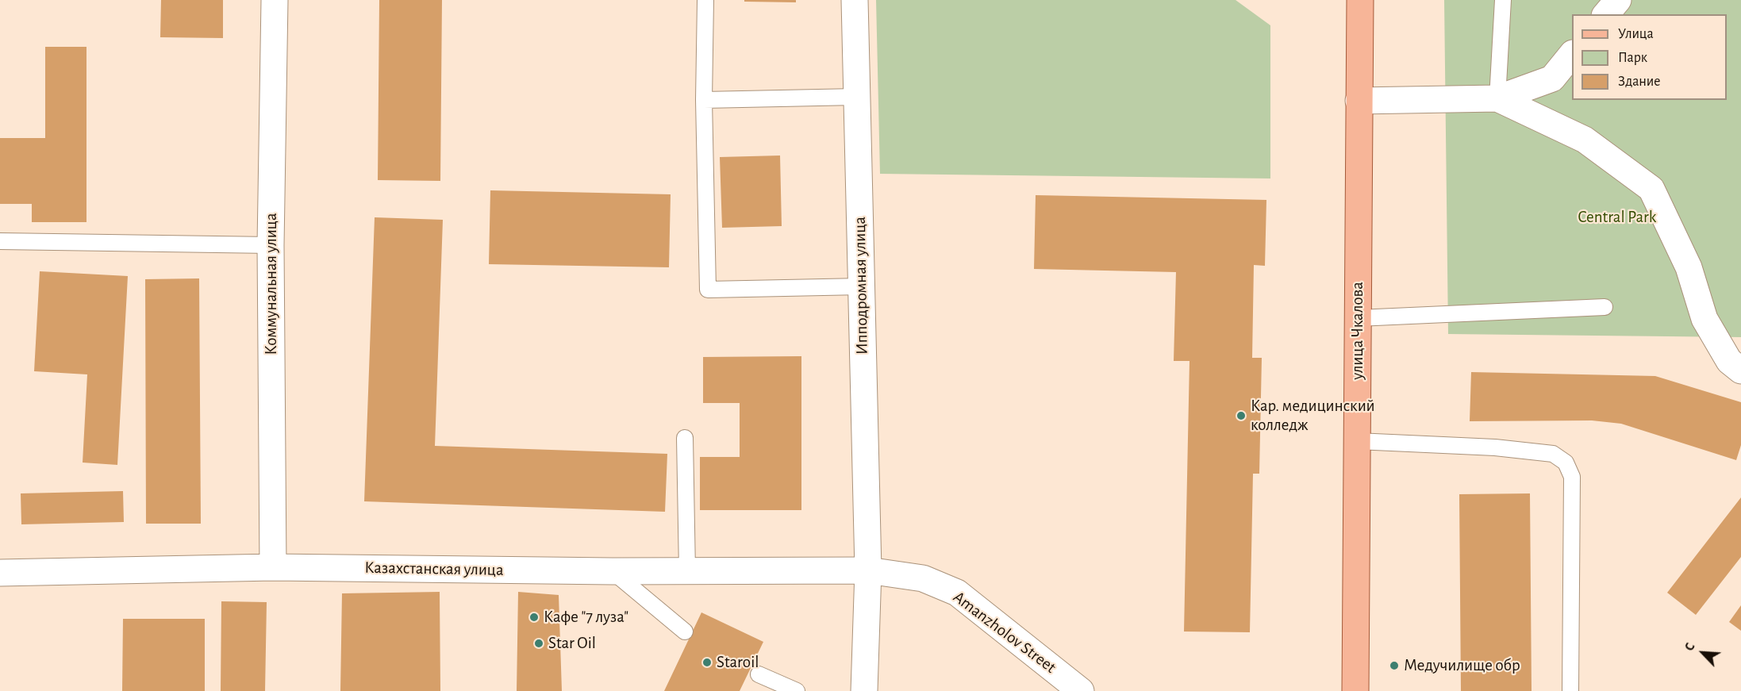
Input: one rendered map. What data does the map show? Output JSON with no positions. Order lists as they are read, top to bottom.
{
  "streets": {
    "main road": ["улица Чкалова"],
    "street": [
      "Коммунальная улица",
      "Ипподромная улица",
      "Казахстанская улица",
      "Amanzholov Street"
    ]
  },
  "crossings": [
    ["Коммунальная улица", "Казахстанская улица"],
    ["Ипподромная улица", "Казахстанская улица"],
    ["Ипподромная улица", "Amanzholov Street"],
    ["Казахстанская улица", "Amanzholov Street"]
  ],
  "parks": ["Central Park"],
  "places": [
    "Кар. медицинский колледж",
    "Кафе \"7 луза\"",
    "Star Oil",
    "Staroil",
    "Медучилище обр"
  ],
  "legend": ["Улица", "Парк", "Здание"],
  "north": "top left"
}
